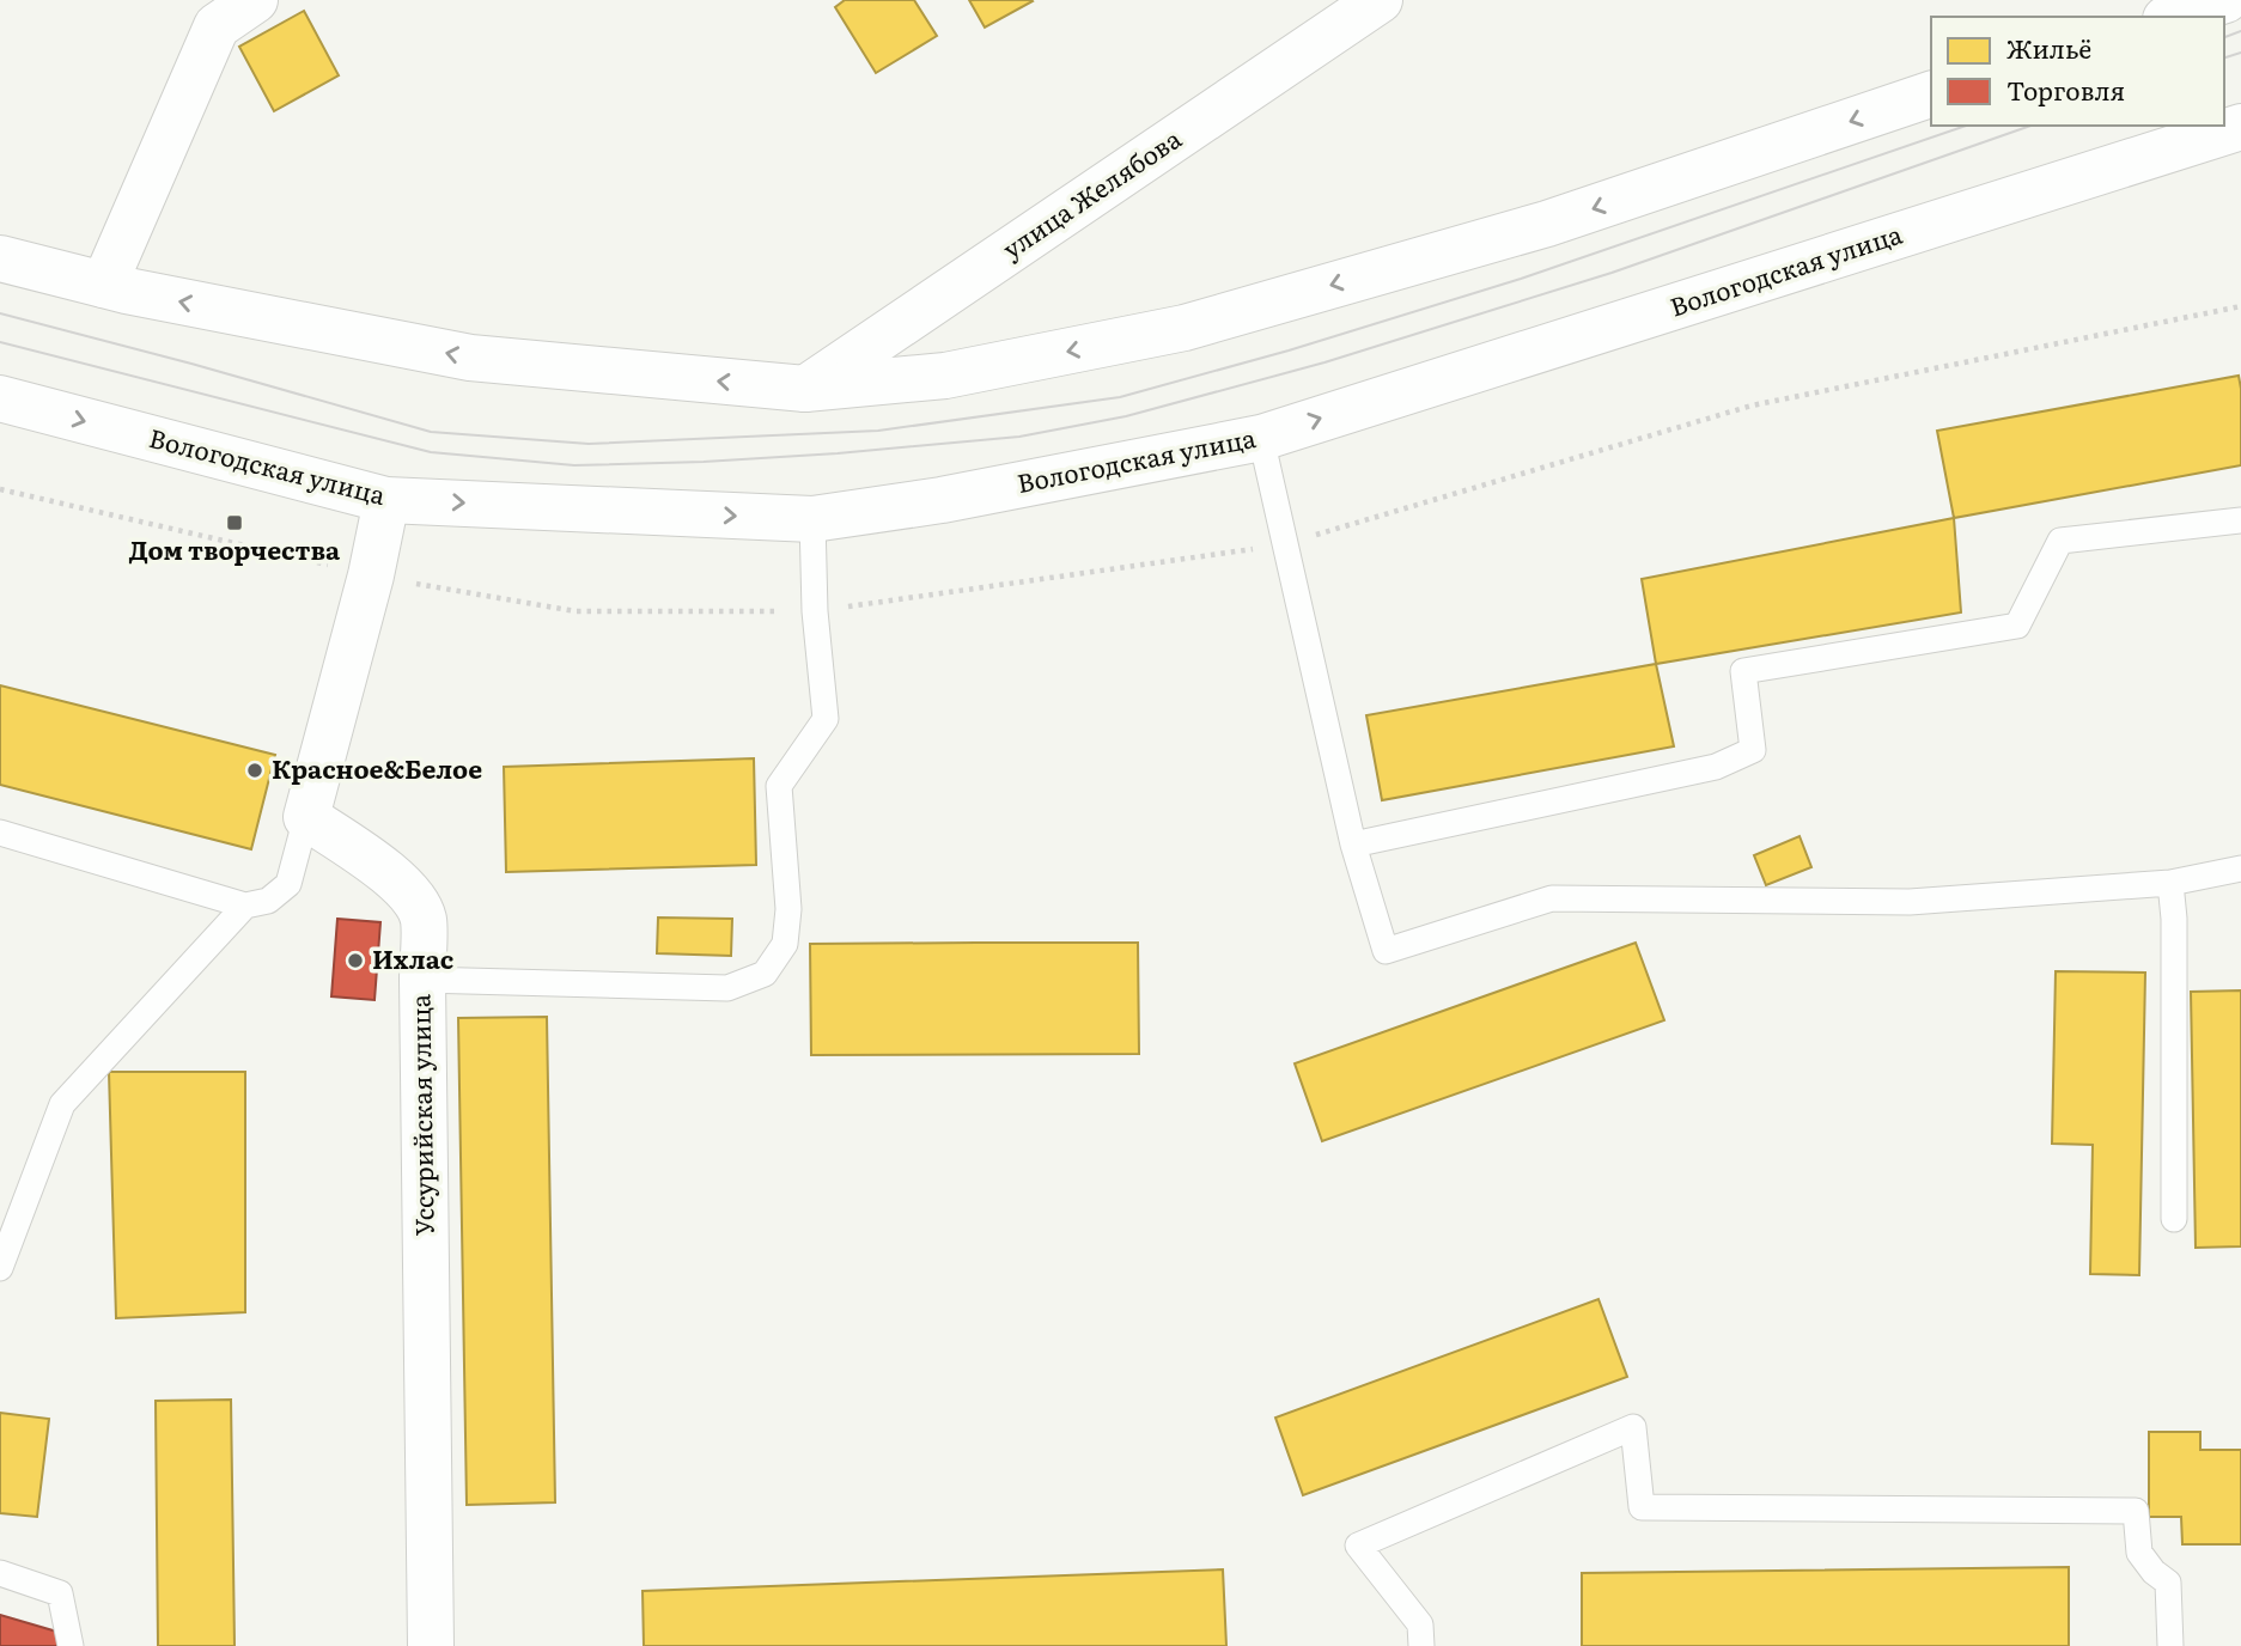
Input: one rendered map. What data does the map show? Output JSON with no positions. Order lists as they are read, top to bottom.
{
  "streets": {
    "main road": ["улица Желябова", "Вологодская улица", "Уссурийская улица"]
  },
  "places": {
    "transit": ["Дом творчества"],
    "other": ["Красное&Белое", "Ихлас"]
  },
  "legend": ["Жильё", "Торговля"]
}
